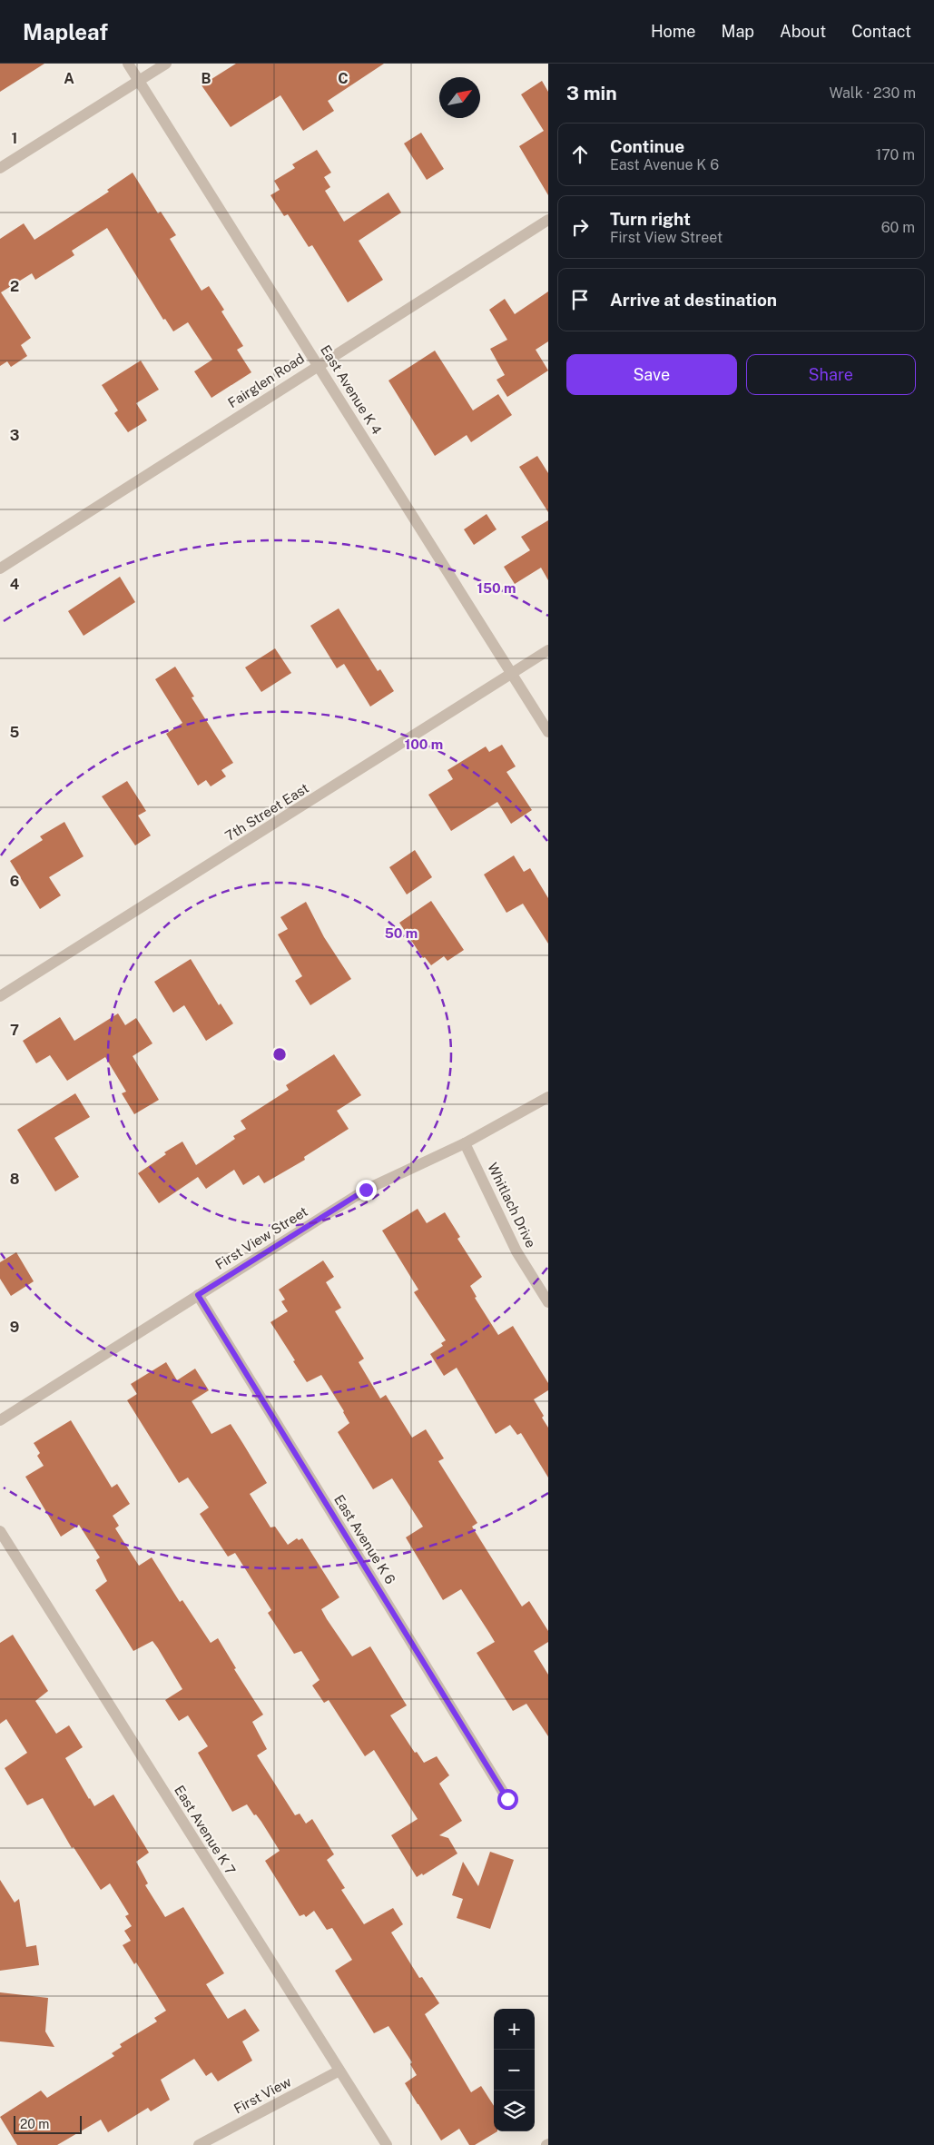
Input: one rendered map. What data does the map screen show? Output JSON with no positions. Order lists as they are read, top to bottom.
{
  "streets": {
    "street": [
      "Fairglen Road",
      "East Avenue K 4",
      "7th Street East",
      "Whitlach Drive",
      "First View Street",
      "East Avenue K 6",
      "East Avenue K 7",
      "First View"
    ]
  },
  "crossings": [
    ["Fairglen Road", "East Avenue K 4"],
    ["East Avenue K 4", "7th Street East"],
    ["Whitlach Drive", "First View Street"],
    ["First View Street", "East Avenue K 6"],
    ["East Avenue K 7", "First View"]
  ],
  "scale_bar": "20 m",
  "north": "top right",
  "page": {
    "header": "Mapleaf",
    "nav": [
      "Home",
      "Map",
      "About",
      "Contact"
    ],
    "heading": ["3 min", "Walk · 230 m"],
    "list": [
      ["Continue", "East Avenue K 6", "170 m"],
      ["Turn right", "First View Street", "60 m"],
      "Arrive at destination"
    ],
    "buttons": ["Save", "Share"],
    "map_buttons": ["+", "−"],
    "scale": "20 m"
  },
  "grid": {
    "columns": ["A", "B", "C"],
    "rows": [
      "1",
      "2",
      "3",
      "4",
      "5",
      "6",
      "7",
      "8",
      "9"
    ]
  },
  "rings": ["150 m", "100 m", "50 m"]
}
